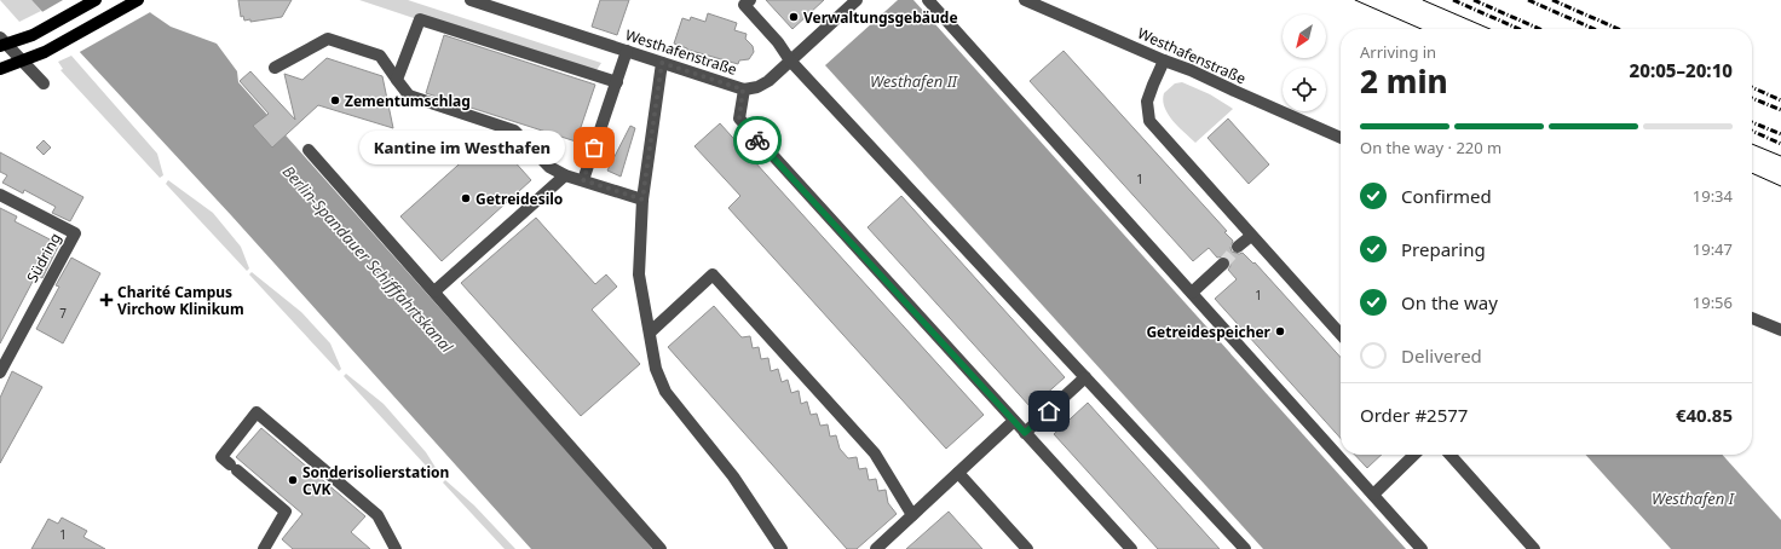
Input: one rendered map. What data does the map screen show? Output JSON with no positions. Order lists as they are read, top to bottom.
{
  "streets": {
    "street": ["Westhafenstraße", "Südring"]
  },
  "water": ["Westhafen II", "Berlin-Spandauer Schifffahrtskanal", "Westhafen I"],
  "places": {
    "other": [
      "Verwaltungsgebäude",
      "Zementumschlag",
      "Kantine im Westhafen",
      "Getreidesilo",
      "Getreidespeicher",
      "Sonderisolierstation CVK"
    ],
    "health": ["Charité Campus Virchow Klinikum"]
  },
  "house_numbers": [
    "1",
    "1",
    "7",
    "1"
  ],
  "north": "bottom left",
  "page": {
    "heading": ["2 min", "Arriving in", "20:05–20:10"],
    "panel": ["Order #2577", "€40.85"],
    "bar": "On the way · 220 m",
    "bubble": "Kantine im Westhafen",
    "list": [
      ["Confirmed", "19:34"],
      ["Preparing", "19:47"],
      ["On the way", "19:56"],
      "Delivered"
    ]
  }
}
